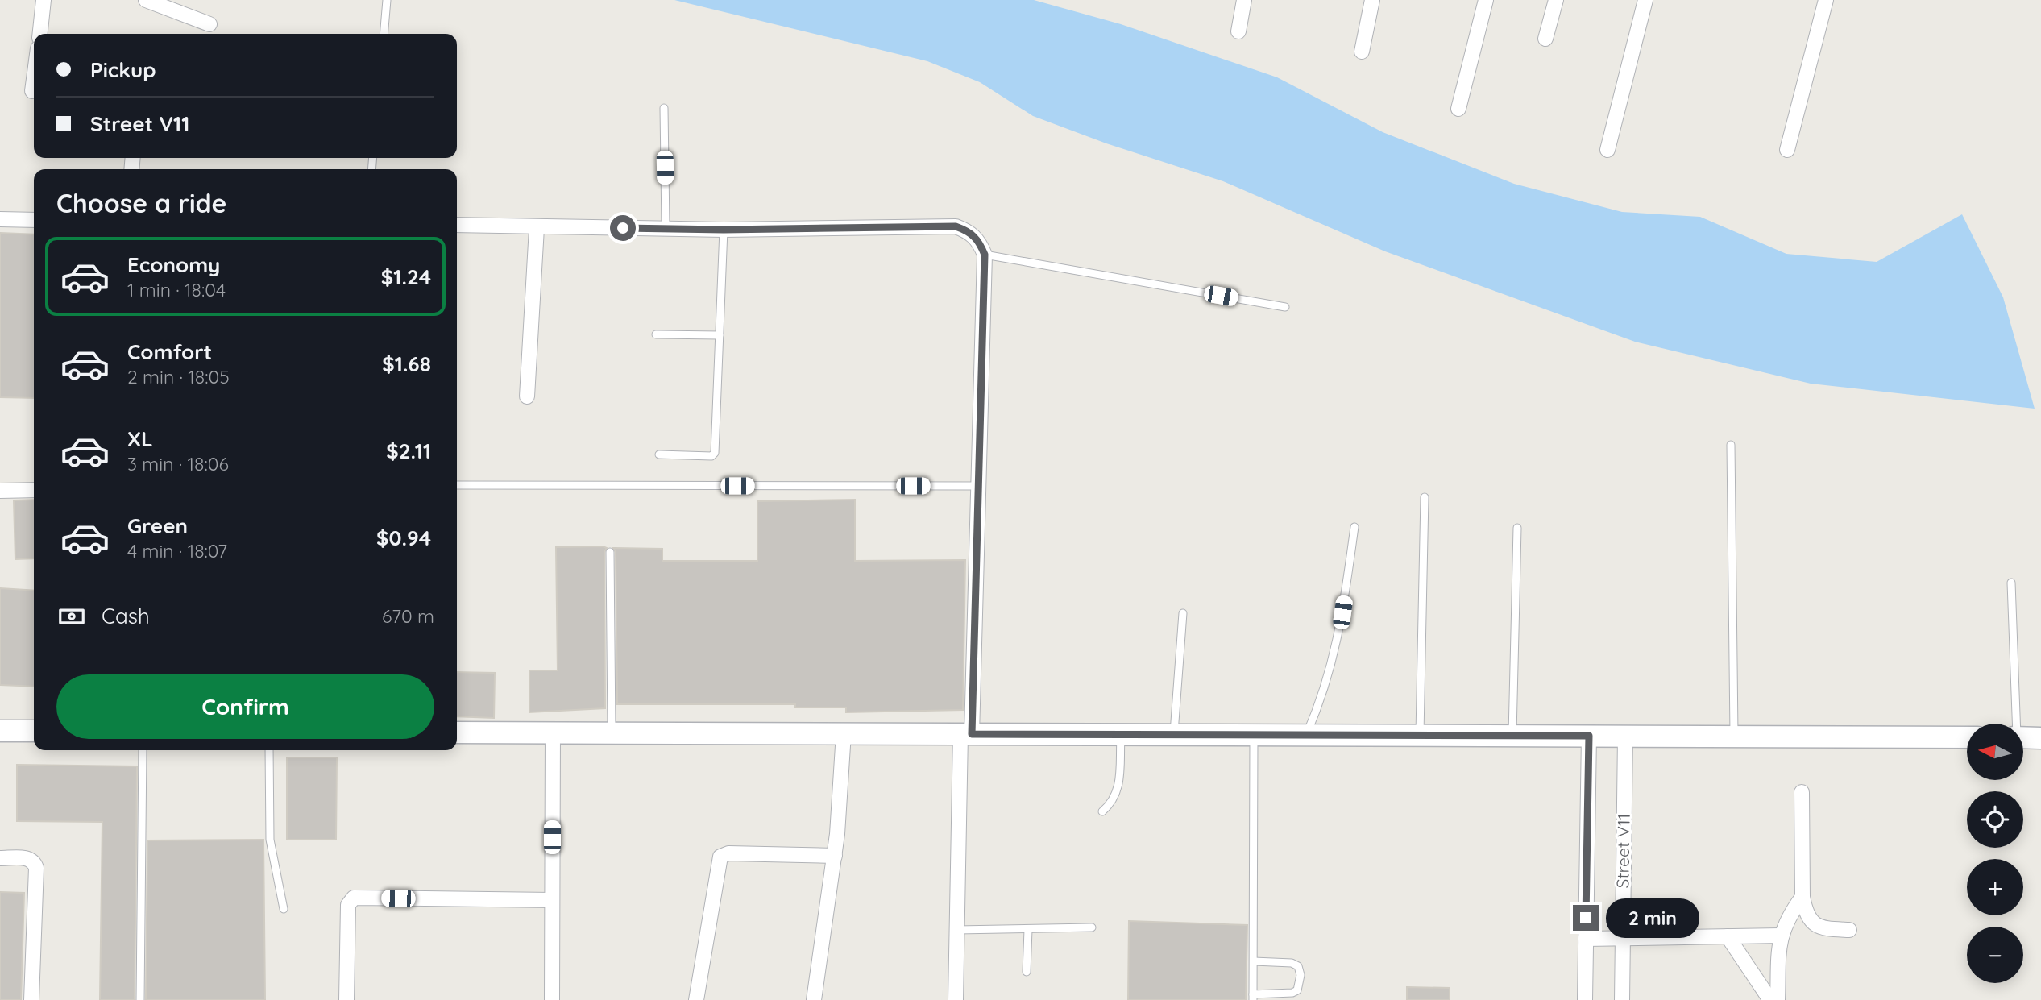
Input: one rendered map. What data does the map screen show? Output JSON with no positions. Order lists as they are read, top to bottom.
{
  "streets": {
    "street": ["Street V11"]
  },
  "north": "left",
  "page": {
    "banner": ["Pickup", "Street V11"],
    "heading": "Choose a ride",
    "list": [
      {
        "name": "Economy",
        "note": "1 min · 18:04",
        "value": "$1.24"
      },
      {
        "name": "Comfort",
        "note": "2 min · 18:05",
        "value": "$1.68"
      },
      {
        "name": "XL",
        "note": "3 min · 18:06",
        "value": "$2.11"
      },
      {
        "name": "Green",
        "note": "4 min · 18:07",
        "value": "$0.94"
      }
    ],
    "pay": ["Cash", "670 m"],
    "buttons": "Confirm",
    "map_buttons": ["+", "−"],
    "bubble": "2 min"
  }
}
